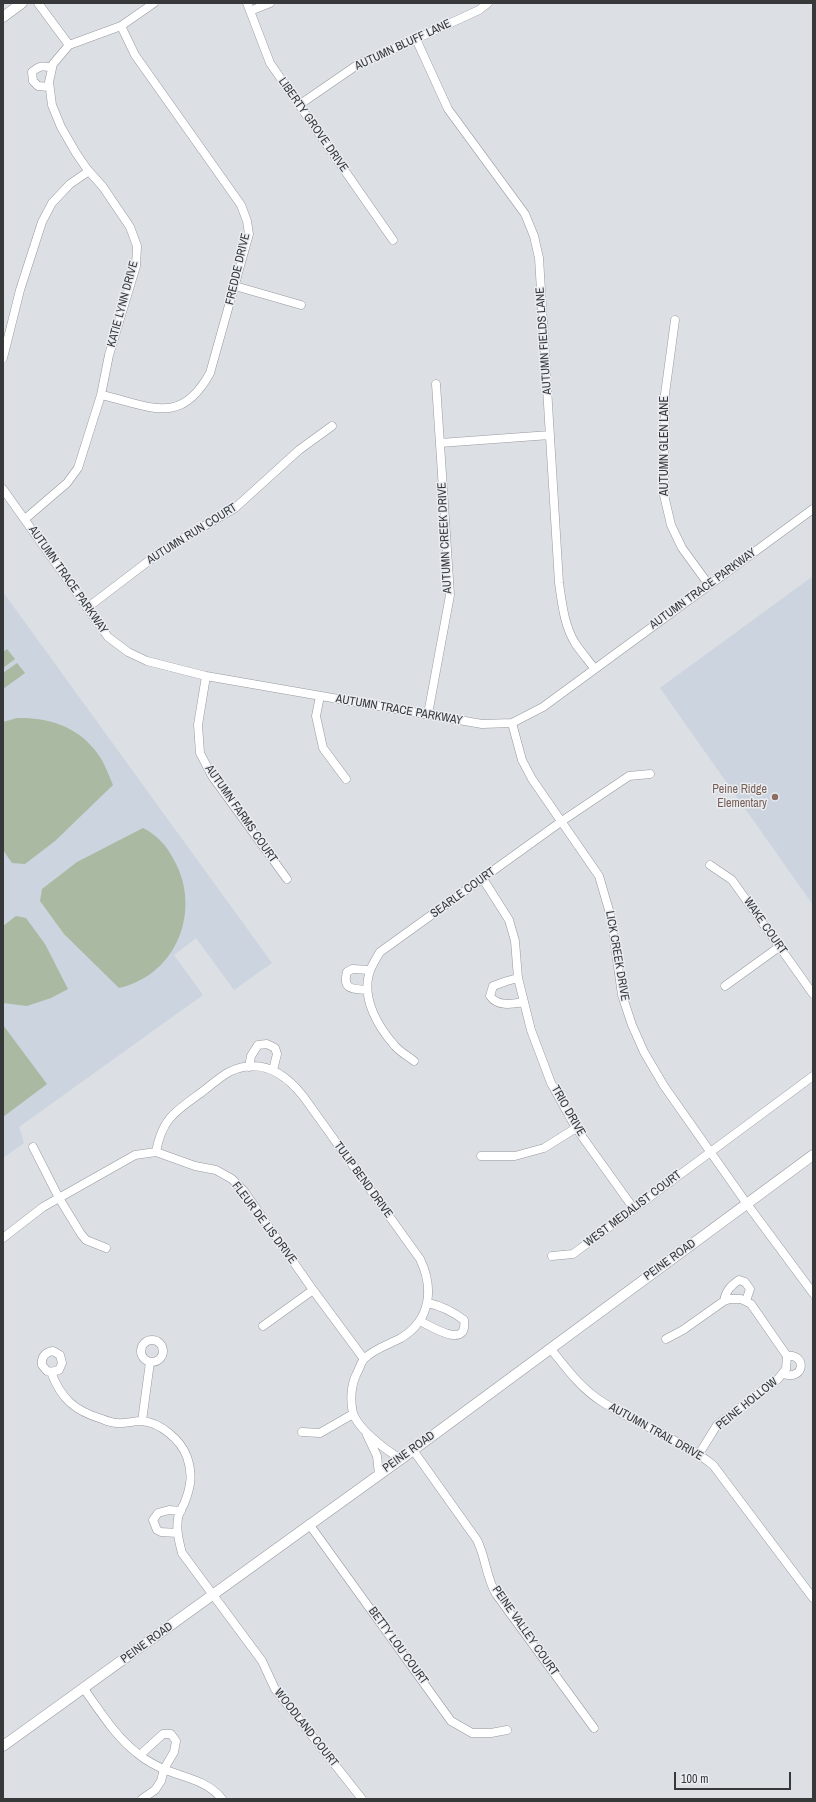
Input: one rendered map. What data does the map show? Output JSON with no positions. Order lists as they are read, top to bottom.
{
  "streets": {
    "street": [
      "AUTUMN BLUFF LANE",
      "LIBERTY GROVE DRIVE",
      "FREDDE DRIVE",
      "KATIE LYNN DRIVE",
      "AUTUMN FIELDS LANE",
      "AUTUMN GLEN LANE",
      "AUTUMN RUN COURT",
      "AUTUMN CREEK DRIVE",
      "AUTUMN TRACE PARKWAY",
      "AUTUMN FARMS COURT",
      "SEARLE COURT",
      "WAKE COURT",
      "LICK CREEK DRIVE",
      "TRIO DRIVE",
      "TULIP BEND DRIVE",
      "WEST MEDALIST COURT",
      "FLEUR DE LIS DRIVE",
      "PEINE ROAD",
      "PEINE HOLLOW",
      "AUTUMN TRAIL DRIVE",
      "PEINE VALLEY COURT",
      "BETTY LOU COURT",
      "WOODLAND COURT"
    ]
  },
  "crossings": [
    ["AUTUMN BLUFF LANE", "LIBERTY GROVE DRIVE"],
    ["AUTUMN BLUFF LANE", "AUTUMN FIELDS LANE"],
    ["FREDDE DRIVE", "KATIE LYNN DRIVE"],
    ["KATIE LYNN DRIVE", "AUTUMN TRACE PARKWAY"],
    ["AUTUMN FIELDS LANE", "AUTUMN TRACE PARKWAY"],
    ["AUTUMN GLEN LANE", "AUTUMN TRACE PARKWAY"],
    ["AUTUMN RUN COURT", "AUTUMN TRACE PARKWAY"],
    ["AUTUMN CREEK DRIVE", "AUTUMN TRACE PARKWAY"],
    ["AUTUMN TRACE PARKWAY", "AUTUMN FARMS COURT"],
    ["AUTUMN TRACE PARKWAY", "LICK CREEK DRIVE"],
    ["SEARLE COURT", "LICK CREEK DRIVE"],
    ["SEARLE COURT", "TRIO DRIVE"],
    ["LICK CREEK DRIVE", "WEST MEDALIST COURT"],
    ["LICK CREEK DRIVE", "PEINE ROAD"],
    ["TRIO DRIVE", "WEST MEDALIST COURT"],
    ["TULIP BEND DRIVE", "FLEUR DE LIS DRIVE"],
    ["PEINE ROAD", "AUTUMN TRAIL DRIVE"],
    ["PEINE ROAD", "PEINE VALLEY COURT"],
    ["PEINE ROAD", "BETTY LOU COURT"],
    ["PEINE ROAD", "WOODLAND COURT"],
    ["PEINE HOLLOW", "AUTUMN TRAIL DRIVE"]
  ],
  "places": ["Peine Ridge Elementary"],
  "scale_bar": "100 m"
}
